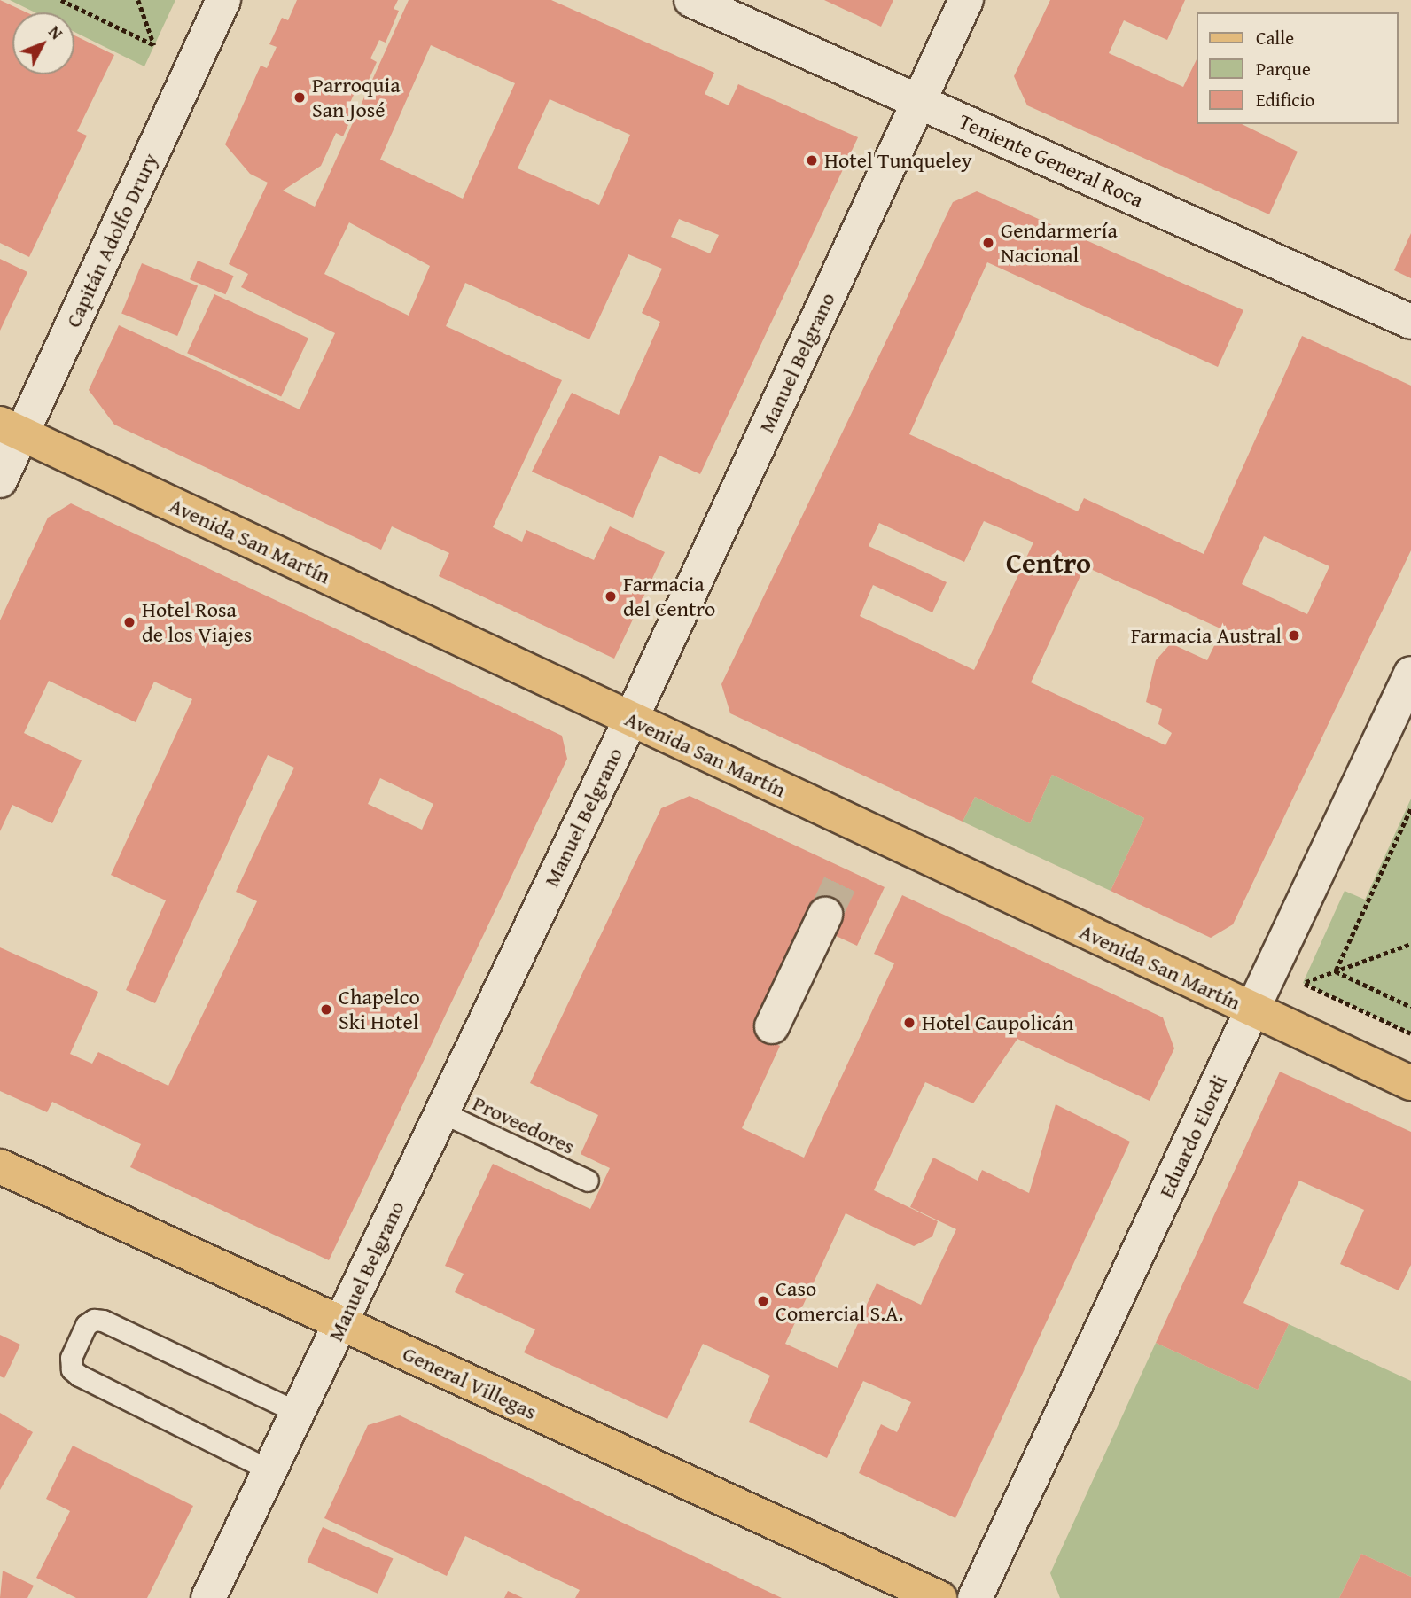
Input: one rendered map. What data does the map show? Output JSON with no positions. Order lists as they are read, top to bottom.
{
  "streets": {
    "main road": ["Avenida San Martín", "General Villegas"],
    "street": [
      "Teniente General Roca",
      "Capitán Adolfo Drury",
      "Manuel Belgrano",
      "Eduardo Elordi"
    ],
    "lane": ["Proveedores"]
  },
  "crossings": [
    ["Teniente General Roca", "Manuel Belgrano"],
    ["Capitán Adolfo Drury", "Avenida San Martín"],
    ["Manuel Belgrano", "Avenida San Martín"],
    ["Manuel Belgrano", "Proveedores"],
    ["Manuel Belgrano", "General Villegas"],
    ["Avenida San Martín", "Eduardo Elordi"]
  ],
  "districts": ["Centro"],
  "places": [
    "Parroquia San José",
    "Hotel Tunqueley",
    "Gendarmería Nacional",
    "Farmacia del Centro",
    "Hotel Rosa de los Viajes",
    "Farmacia Austral",
    "Chapelco Ski Hotel",
    "Hotel Caupolicán",
    "Caso Comercial S.A."
  ],
  "legend": ["Calle", "Parque", "Edificio"],
  "north": "top right"
}
